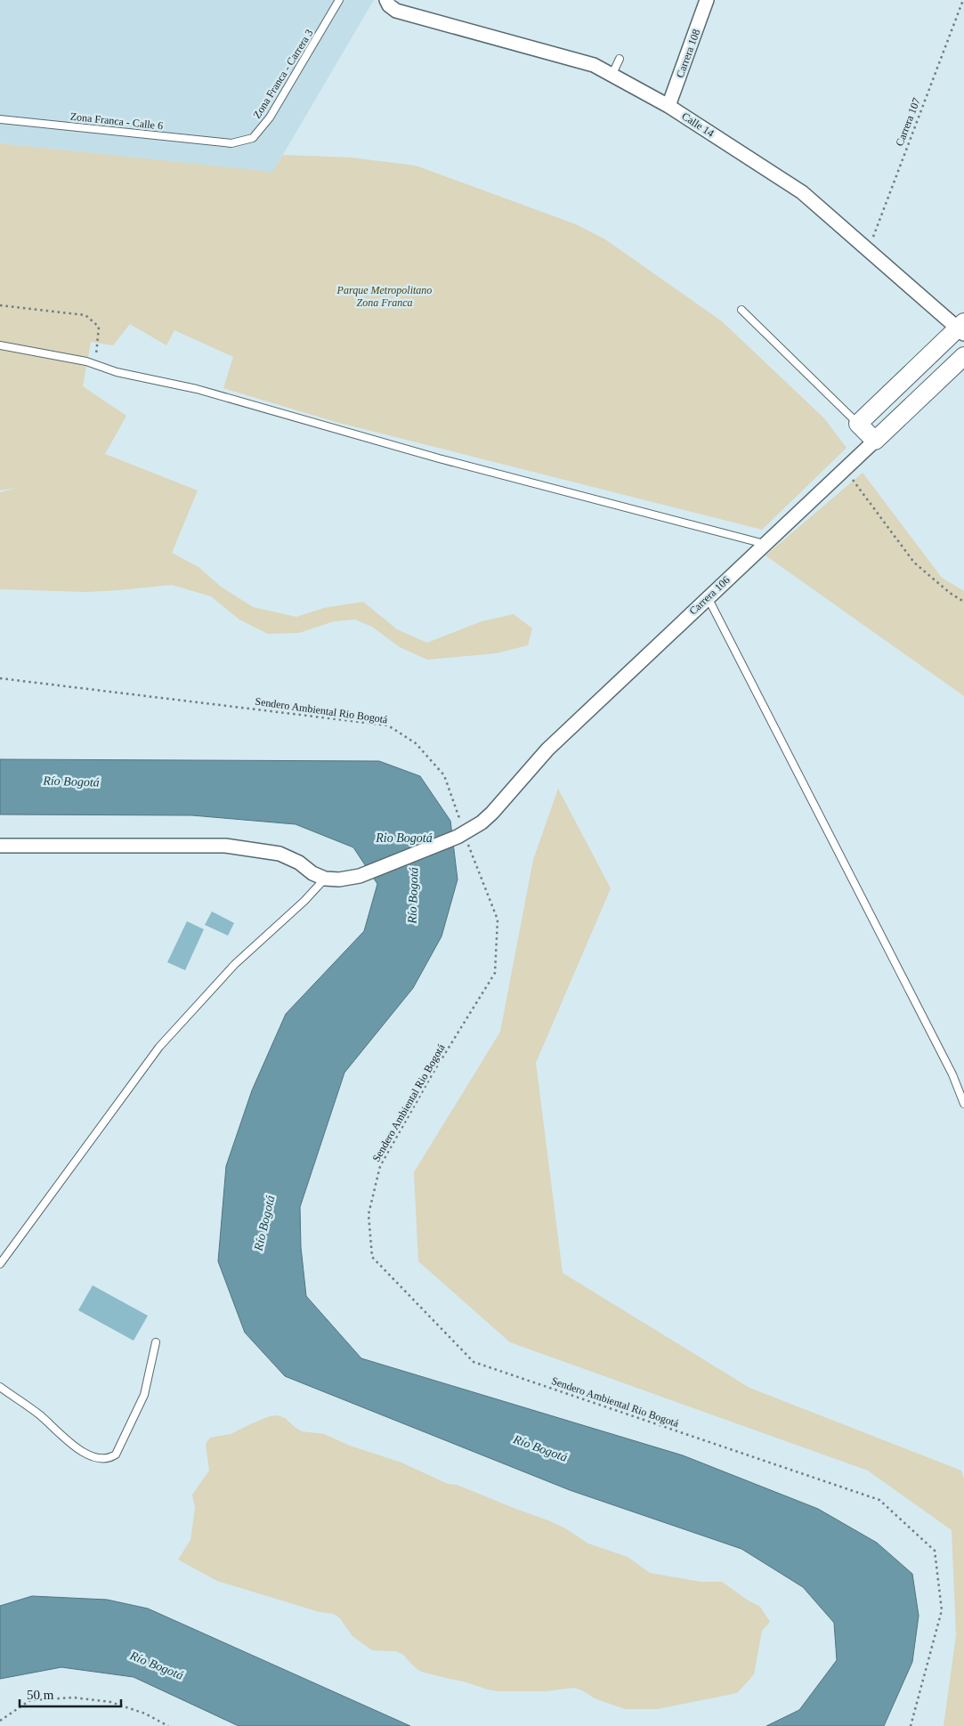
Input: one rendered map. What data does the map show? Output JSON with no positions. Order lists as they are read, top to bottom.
{
  "streets": {
    "street": ["Carrera 108", "Calle 14", "Carrera 106"],
    "lane": ["Zona Franca - Carrera 3", "Zona Franca - Calle 6"],
    "path": ["Carrera 107", "Sendero Ambiental Rio Bogotá"]
  },
  "crossings": [
    ["Carrera 108", "Calle 14"],
    ["Zona Franca - Carrera 3", "Zona Franca - Calle 6"],
    ["Carrera 107", "Calle 14"],
    ["Carrera 106", "Sendero Ambiental Rio Bogotá"]
  ],
  "water": ["Río Bogotá", "Rio Bogotá"],
  "parks": ["Parque Metropolitano Zona Franca"],
  "scale_bar": "50 m"
}
